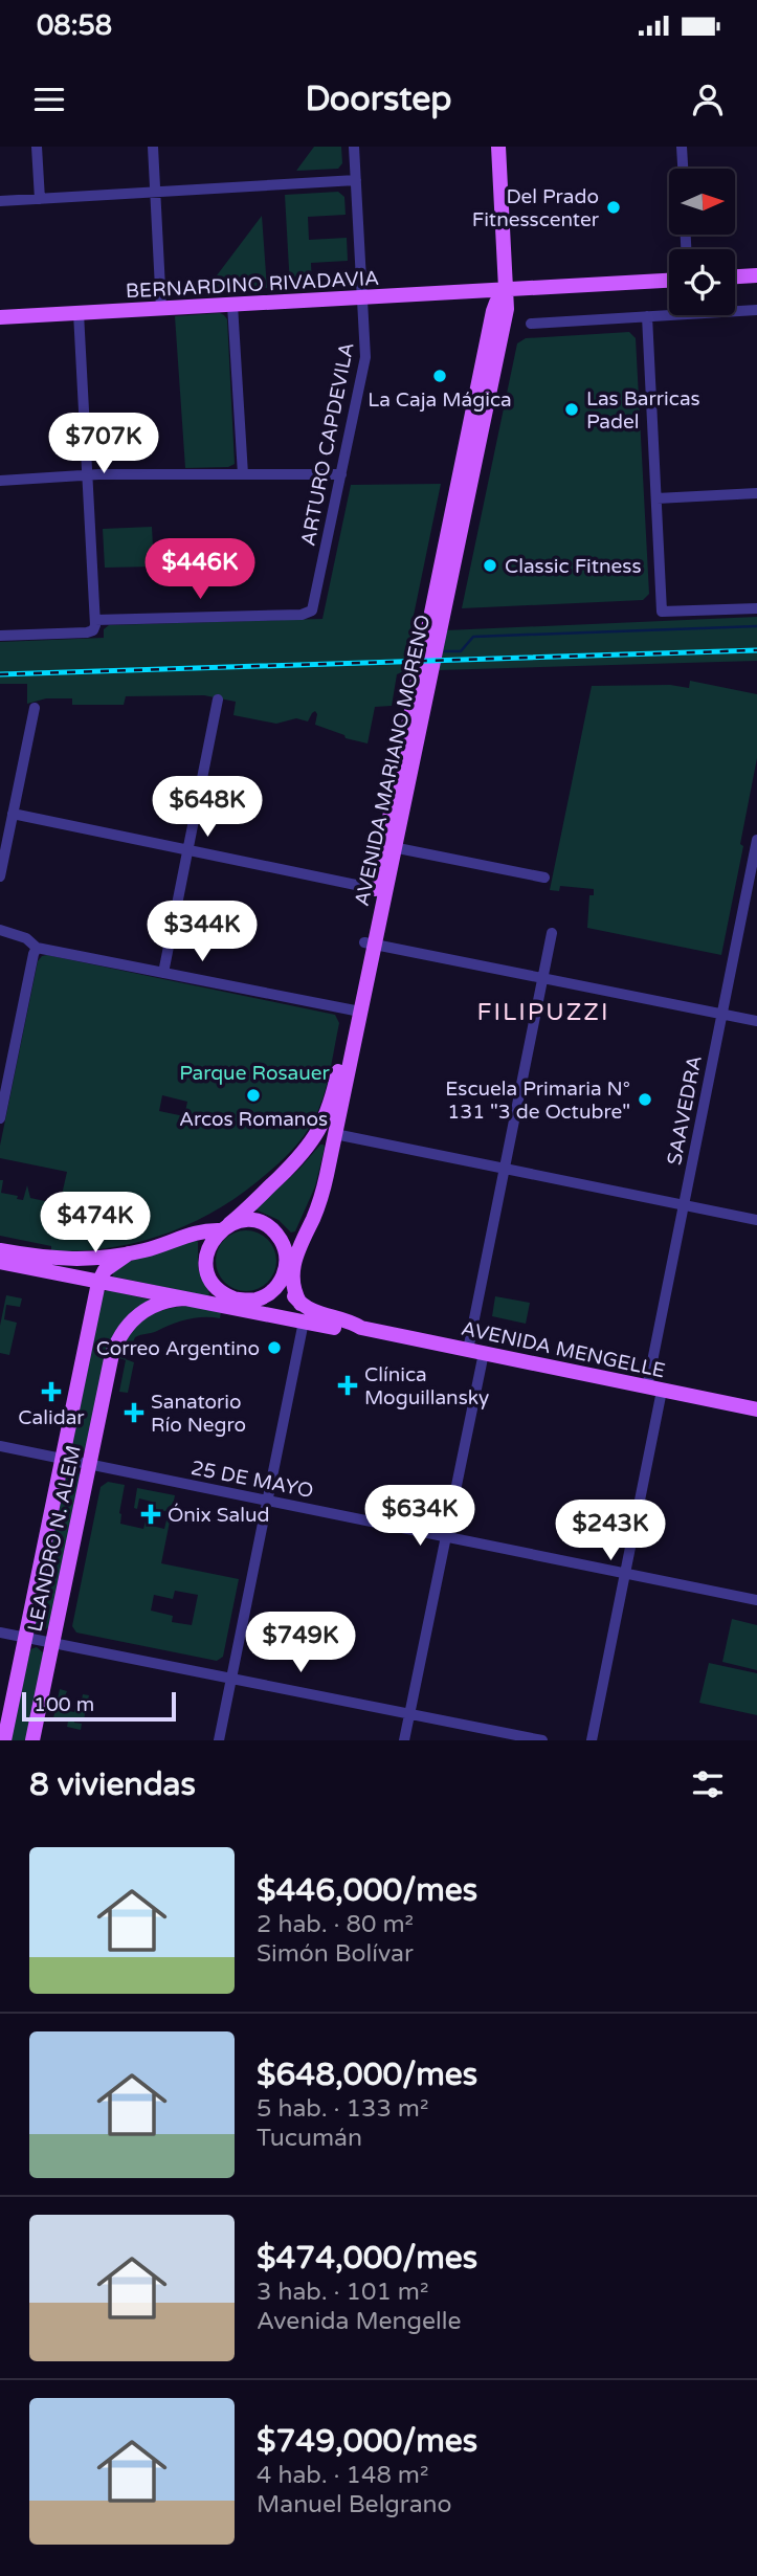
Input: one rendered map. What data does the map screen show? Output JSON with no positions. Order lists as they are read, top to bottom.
{
  "streets": {
    "main road": [
      "BERNARDINO RIVADAVIA",
      "AVENIDA MARIANO MORENO",
      "AVENIDA MENGELLE",
      "LEANDRO N. ALEM"
    ],
    "street": ["ARTURO CAPDEVILA", "SAAVEDRA", "25 DE MAYO"]
  },
  "crossings": [
    ["BERNARDINO RIVADAVIA", "ARTURO CAPDEVILA"],
    ["BERNARDINO RIVADAVIA", "AVENIDA MARIANO MORENO"],
    ["AVENIDA MARIANO MORENO", "AVENIDA MENGELLE"],
    ["SAAVEDRA", "AVENIDA MENGELLE"],
    ["SAAVEDRA", "25 DE MAYO"],
    ["AVENIDA MENGELLE", "LEANDRO N. ALEM"],
    ["25 DE MAYO", "LEANDRO N. ALEM"]
  ],
  "districts": ["FILIPUZZI"],
  "parks": ["Parque Rosauer"],
  "places": {
    "other": [
      "Del Prado Fitnesscenter",
      "La Caja Mágica",
      "Las Barricas Padel",
      "Classic Fitness",
      "Arcos Romanos",
      "Escuela Primaria N° 131 \"3 de Octubre\"",
      "Correo Argentino"
    ],
    "health": [
      "Clínica Moguillansky",
      "Calidar",
      "Sanatorio Río Negro",
      "Ónix Salud"
    ]
  },
  "scale_bar": "100 m",
  "north": "right",
  "page": {
    "status": "08:58",
    "header": "Doorstep",
    "price": [
      "$707K",
      "$446K",
      "$648K",
      "$344K",
      "$474K",
      "$634K",
      "$243K",
      "$749K"
    ],
    "scale": "100 m",
    "heading": "8 viviendas",
    "list": [
      {
        "name": "$446,000/mes",
        "note": "2 hab. · 80 m² · Simón Bolívar"
      },
      {
        "name": "$648,000/mes",
        "note": "5 hab. · 133 m² · Tucumán"
      },
      {
        "name": "$474,000/mes",
        "note": "3 hab. · 101 m² · Avenida Mengelle"
      },
      {
        "name": "$749,000/mes",
        "note": "4 hab. · 148 m² · Manuel Belgrano"
      }
    ]
  }
}
